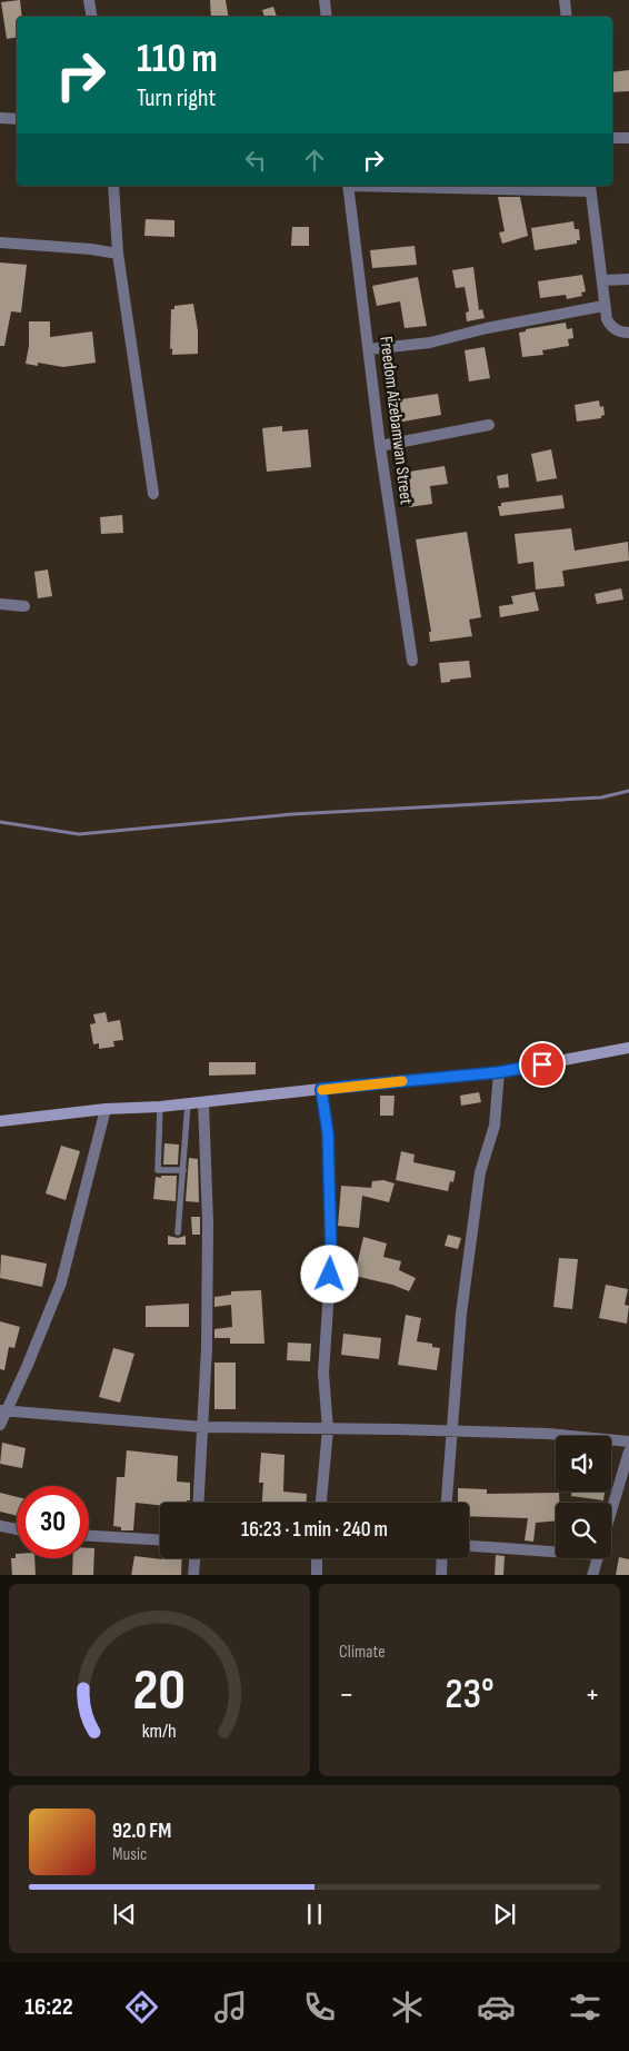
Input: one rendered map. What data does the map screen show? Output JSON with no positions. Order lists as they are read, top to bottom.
{
  "streets": {
    "street": ["Freedom Aizebamwan Street"]
  },
  "page": {
    "turn": ["110 m", "Turn right"],
    "limit": "30",
    "trip": "16:23 · 1 min · 240 m",
    "tile": "Climate",
    "heat": ["−", "23°", "+"],
    "song": ["92.0 FM", "Music"],
    "tabs": "16:22",
    "gauge": ["20", "km/h"]
  }
}
